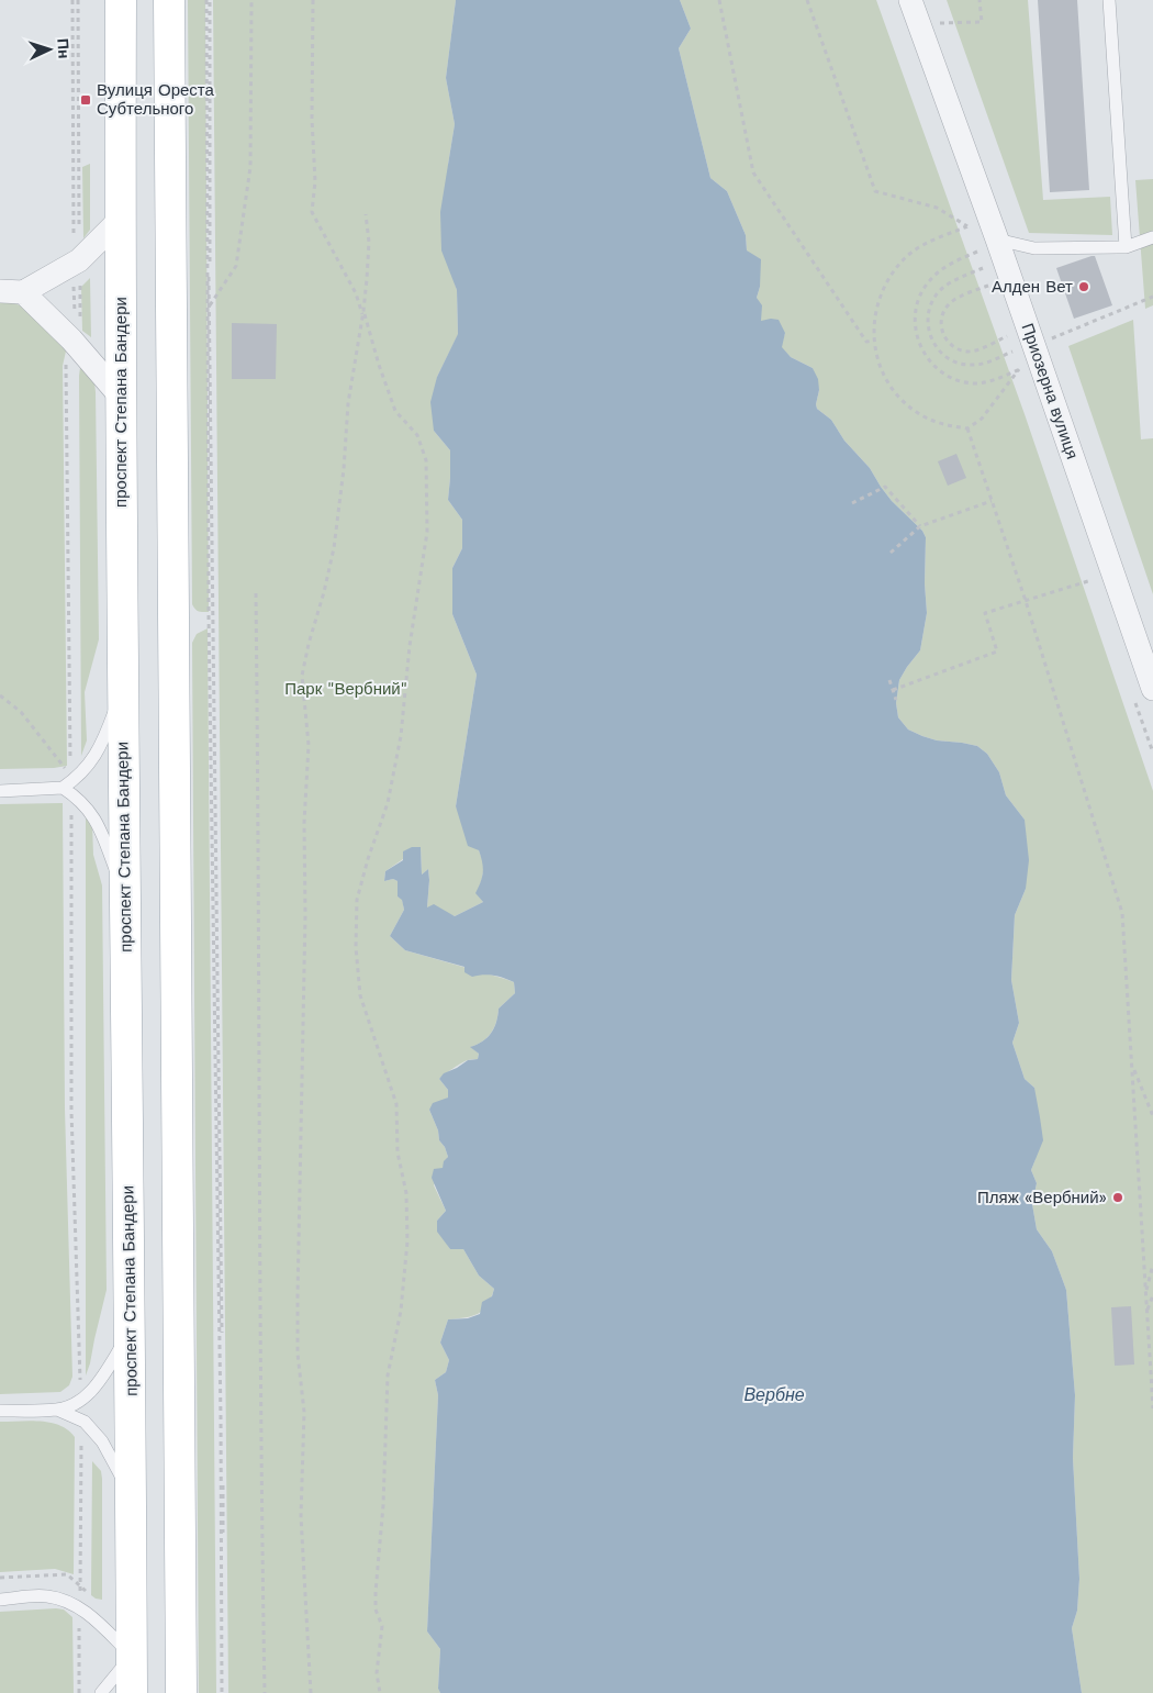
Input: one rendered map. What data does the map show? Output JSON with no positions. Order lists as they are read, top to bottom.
{
  "streets": {
    "main road": ["проспект Степана Бандери"],
    "street": ["Приозерна вулиця"]
  },
  "water": ["Вербне"],
  "parks": ["Парк \"Вербний\""],
  "places": {
    "transit": ["Вулиця Ореста Субтельного"],
    "other": ["Алден Вет", "Пляж «Вербний»"]
  },
  "north": "right"
}
